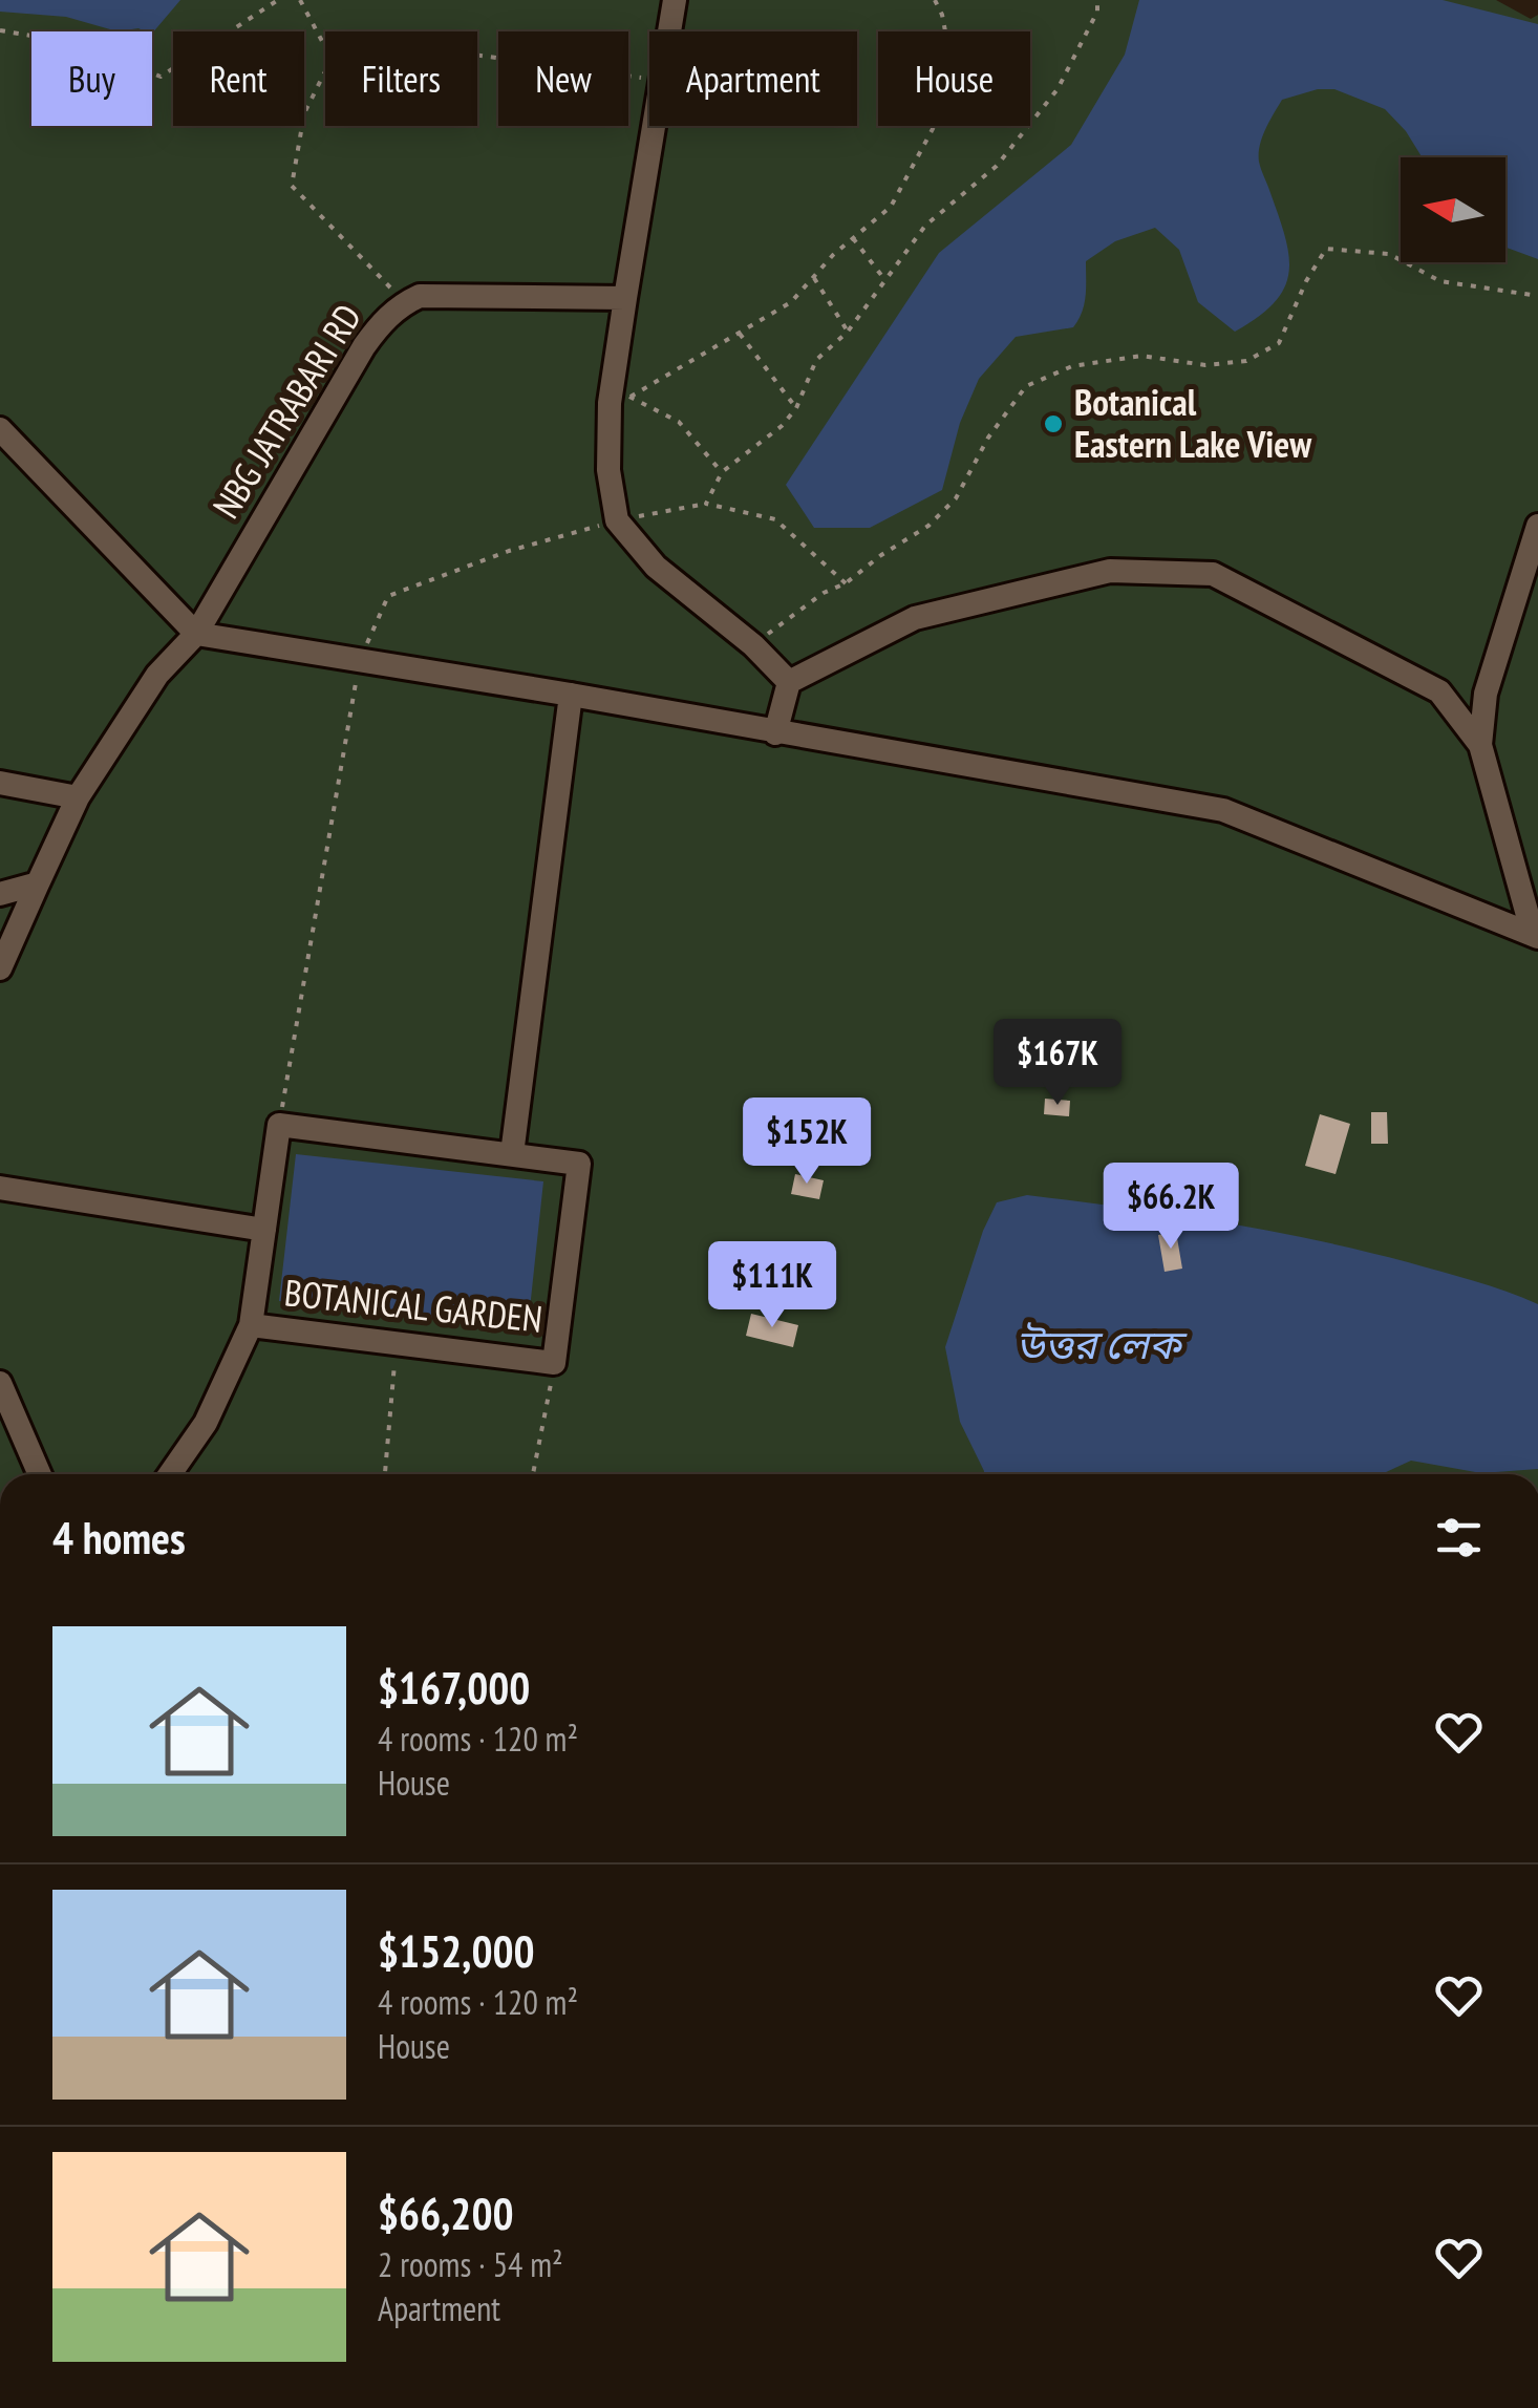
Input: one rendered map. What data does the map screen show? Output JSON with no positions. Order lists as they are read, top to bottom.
{
  "streets": {
    "street": ["NBG JATRABARI RD", "BOTANICAL GARDEN"]
  },
  "water": ["উত্তর লেক"],
  "places": ["Botanical Eastern Lake View"],
  "north": "left",
  "page": {
    "chip": [
      "Buy",
      "Rent",
      "Filters",
      "New",
      "Apartment",
      "House"
    ],
    "price": [
      "$167K",
      "$152K",
      "$66.2K",
      "$111K"
    ],
    "heading": "4 homes",
    "list": [
      {
        "name": "$167,000",
        "note": "4 rooms · 120 m² · House"
      },
      {
        "name": "$152,000",
        "note": "4 rooms · 120 m² · House"
      },
      {
        "name": "$66,200",
        "note": "2 rooms · 54 m² · Apartment"
      }
    ]
  }
}
